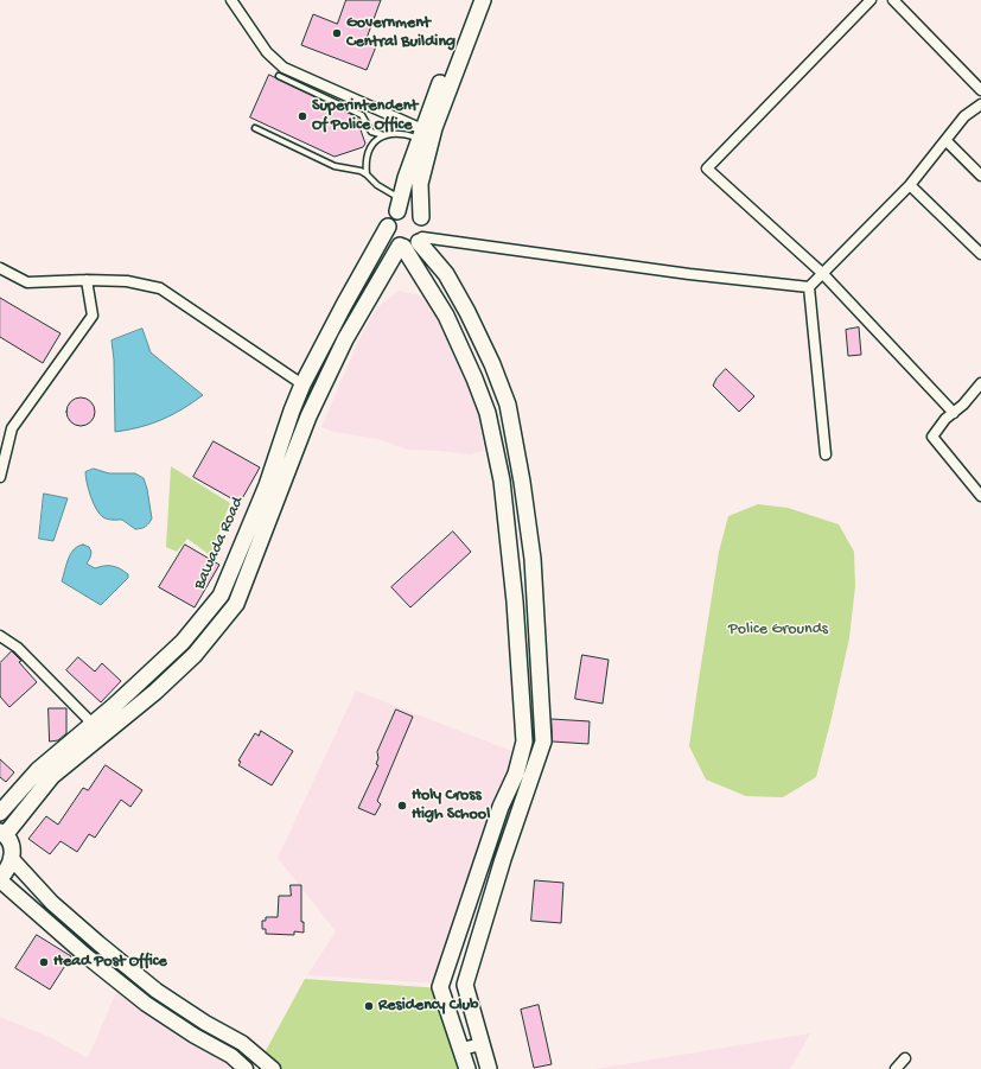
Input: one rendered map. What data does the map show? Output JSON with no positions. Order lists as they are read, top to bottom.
{
  "streets": {
    "main road": ["Bawada Road"]
  },
  "parks": ["Police Grounds"],
  "places": [
    "Government Central Building",
    "Superintendent Of Police Office",
    "Holy Cross High School",
    "Head Post Office",
    "Residency Club"
  ]
}
